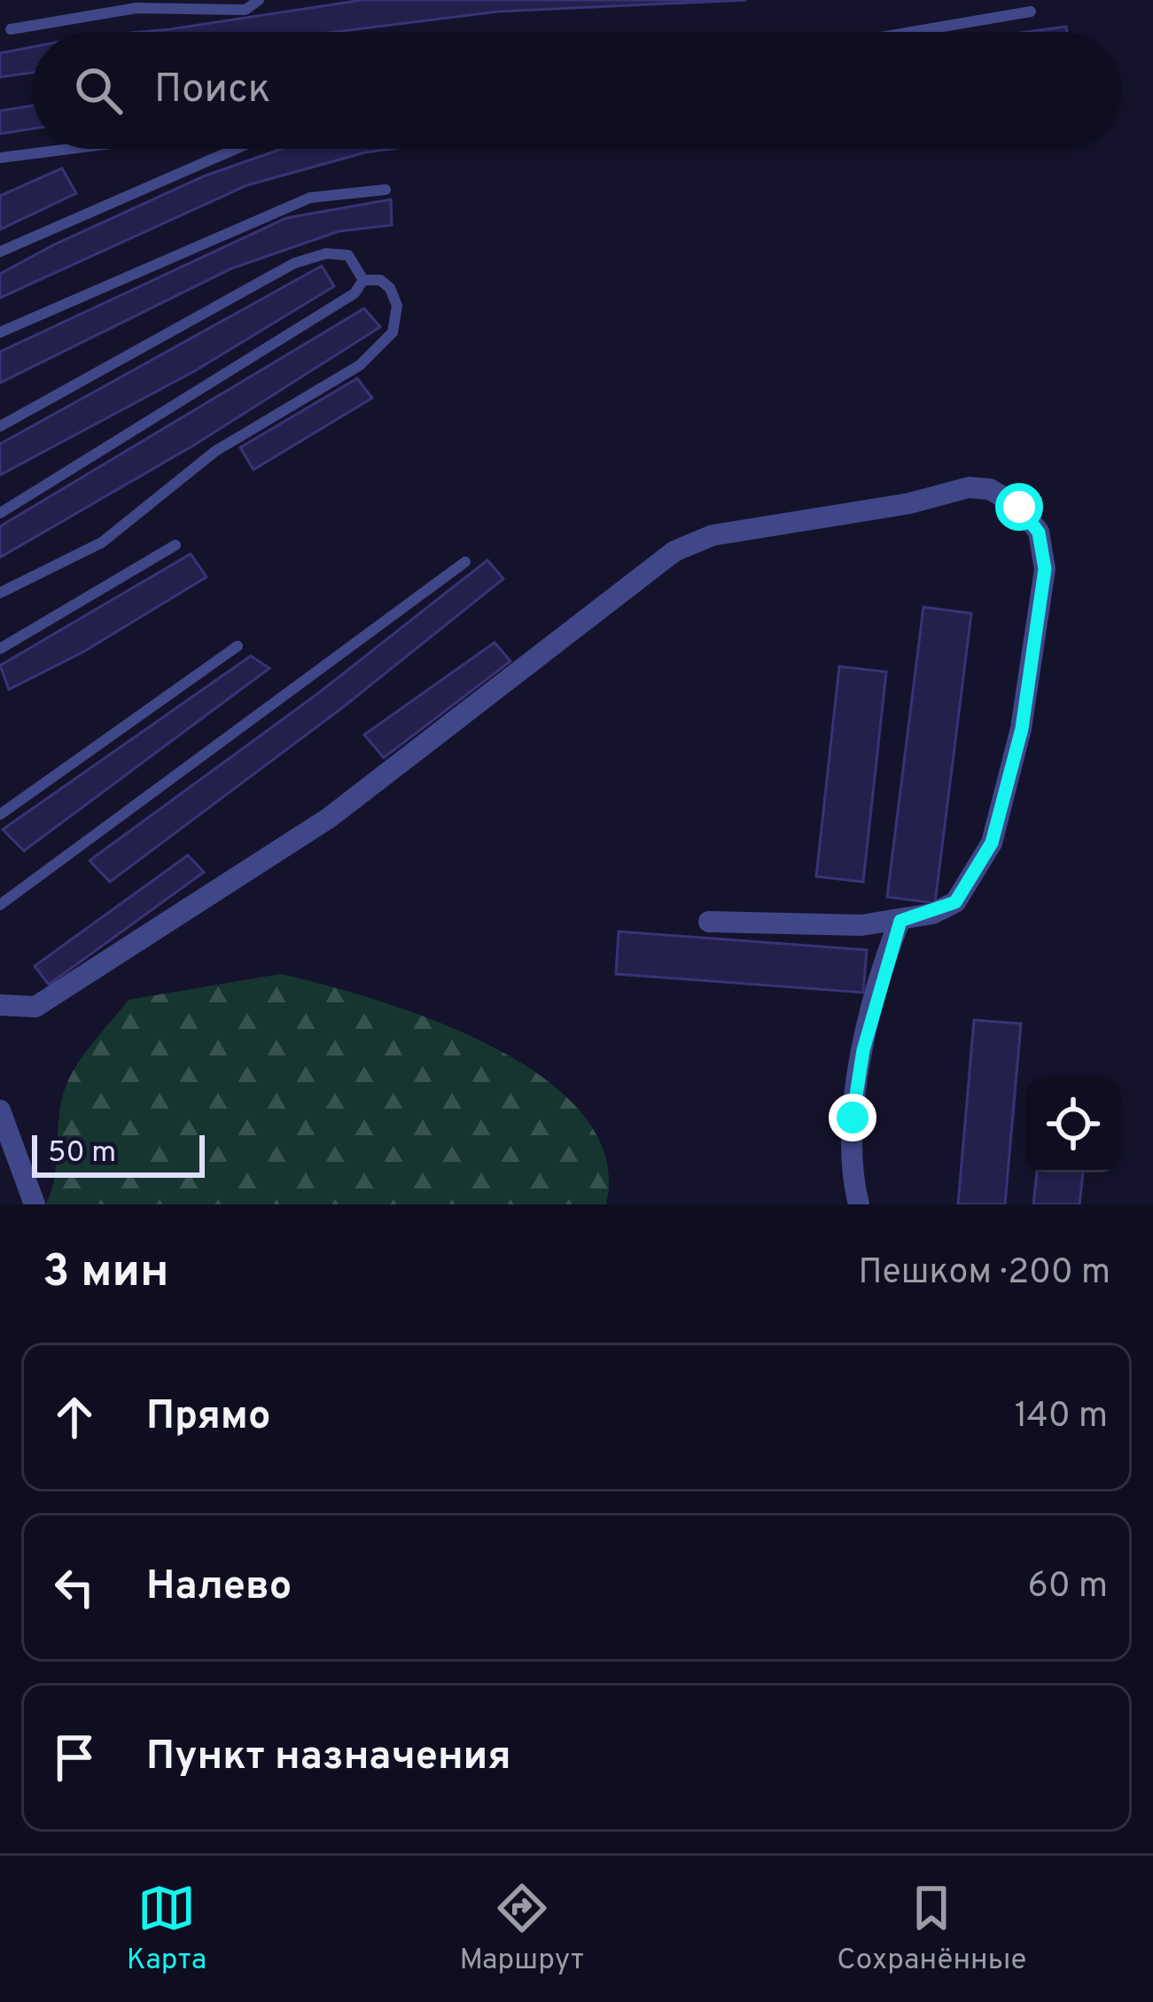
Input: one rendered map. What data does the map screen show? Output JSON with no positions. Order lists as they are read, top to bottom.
{
  "scale_bar": "50 m",
  "page": {
    "search": "Поиск",
    "scale": "50 m",
    "heading": ["3 мин", "Пешком · 200 m"],
    "list": [
      ["Прямо", "140 m"],
      ["Налево", "60 m"],
      "Пункт назначения"
    ],
    "nav": ["Карта", "Маршрут", "Сохранённые"]
  }
}
